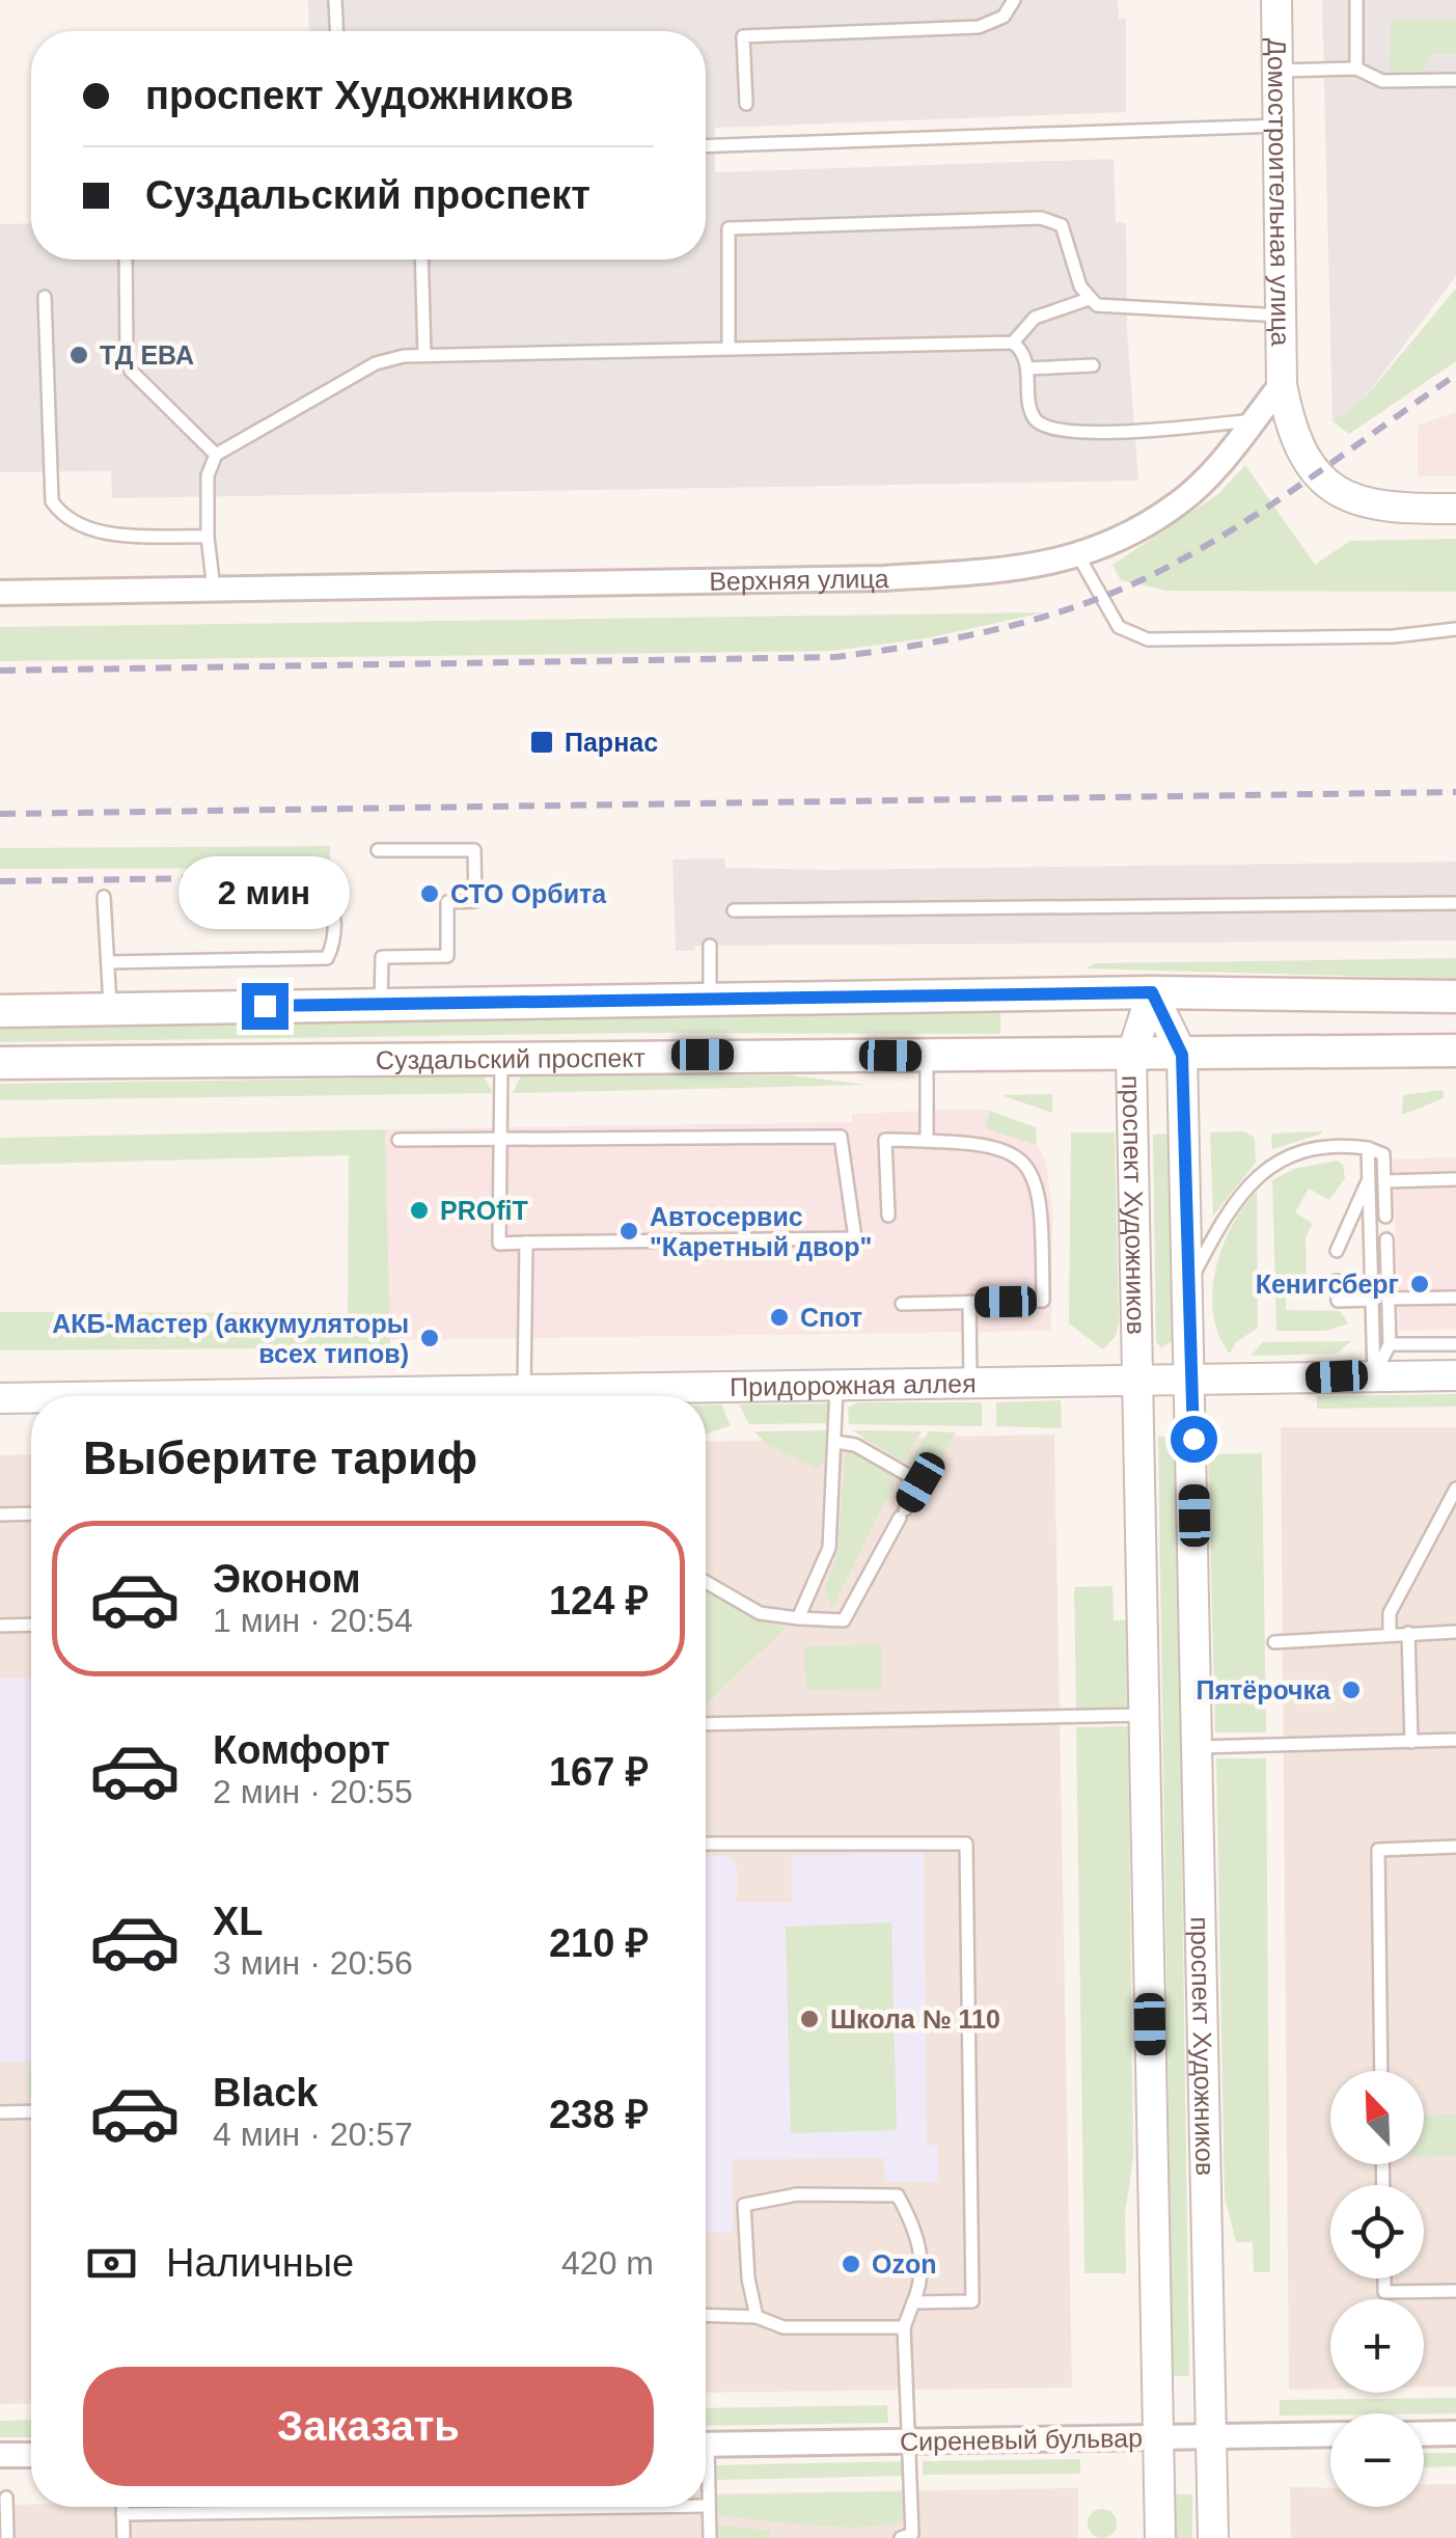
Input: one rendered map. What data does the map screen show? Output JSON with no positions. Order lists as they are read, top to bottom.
{
  "streets": {
    "main road": ["Суздальский проспект"],
    "street": [
      "Домостроительная улица",
      "Верхняя улица",
      "проспект Художников",
      "Придорожная аллея",
      "Сиреневый бульвар"
    ]
  },
  "crossings": [
    ["Домостроительная улица", "Верхняя улица"],
    ["Суздальский проспект", "проспект Художников"],
    ["проспект Художников", "Придорожная аллея"],
    ["проспект Художников", "Сиреневый бульвар"]
  ],
  "places": {
    "other": [
      "ТД ЕВА",
      "СТО Орбита",
      "PROfiT",
      "Автосервис \"Каретный двор\"",
      "Кенигсберг",
      "Спот",
      "АКБ-Мастер (аккумуляторы всех типов)",
      "Пятёрочка",
      "Школа № 110",
      "Ozon"
    ],
    "transit": ["Парнас"]
  },
  "north": "top left",
  "page": {
    "banner": ["проспект Художников", "Суздальский проспект"],
    "bubble": "2 мин",
    "heading": "Выберите тариф",
    "list": [
      {
        "name": "Эконом",
        "note": "1 мин · 20:54",
        "value": "124 ₽"
      },
      {
        "name": "Комфорт",
        "note": "2 мин · 20:55",
        "value": "167 ₽"
      },
      {
        "name": "XL",
        "note": "3 мин · 20:56",
        "value": "210 ₽"
      },
      {
        "name": "Black",
        "note": "4 мин · 20:57",
        "value": "238 ₽"
      }
    ],
    "map_buttons": ["+", "−"],
    "pay": ["Наличные", "420 m"],
    "buttons": "Заказать"
  }
}
